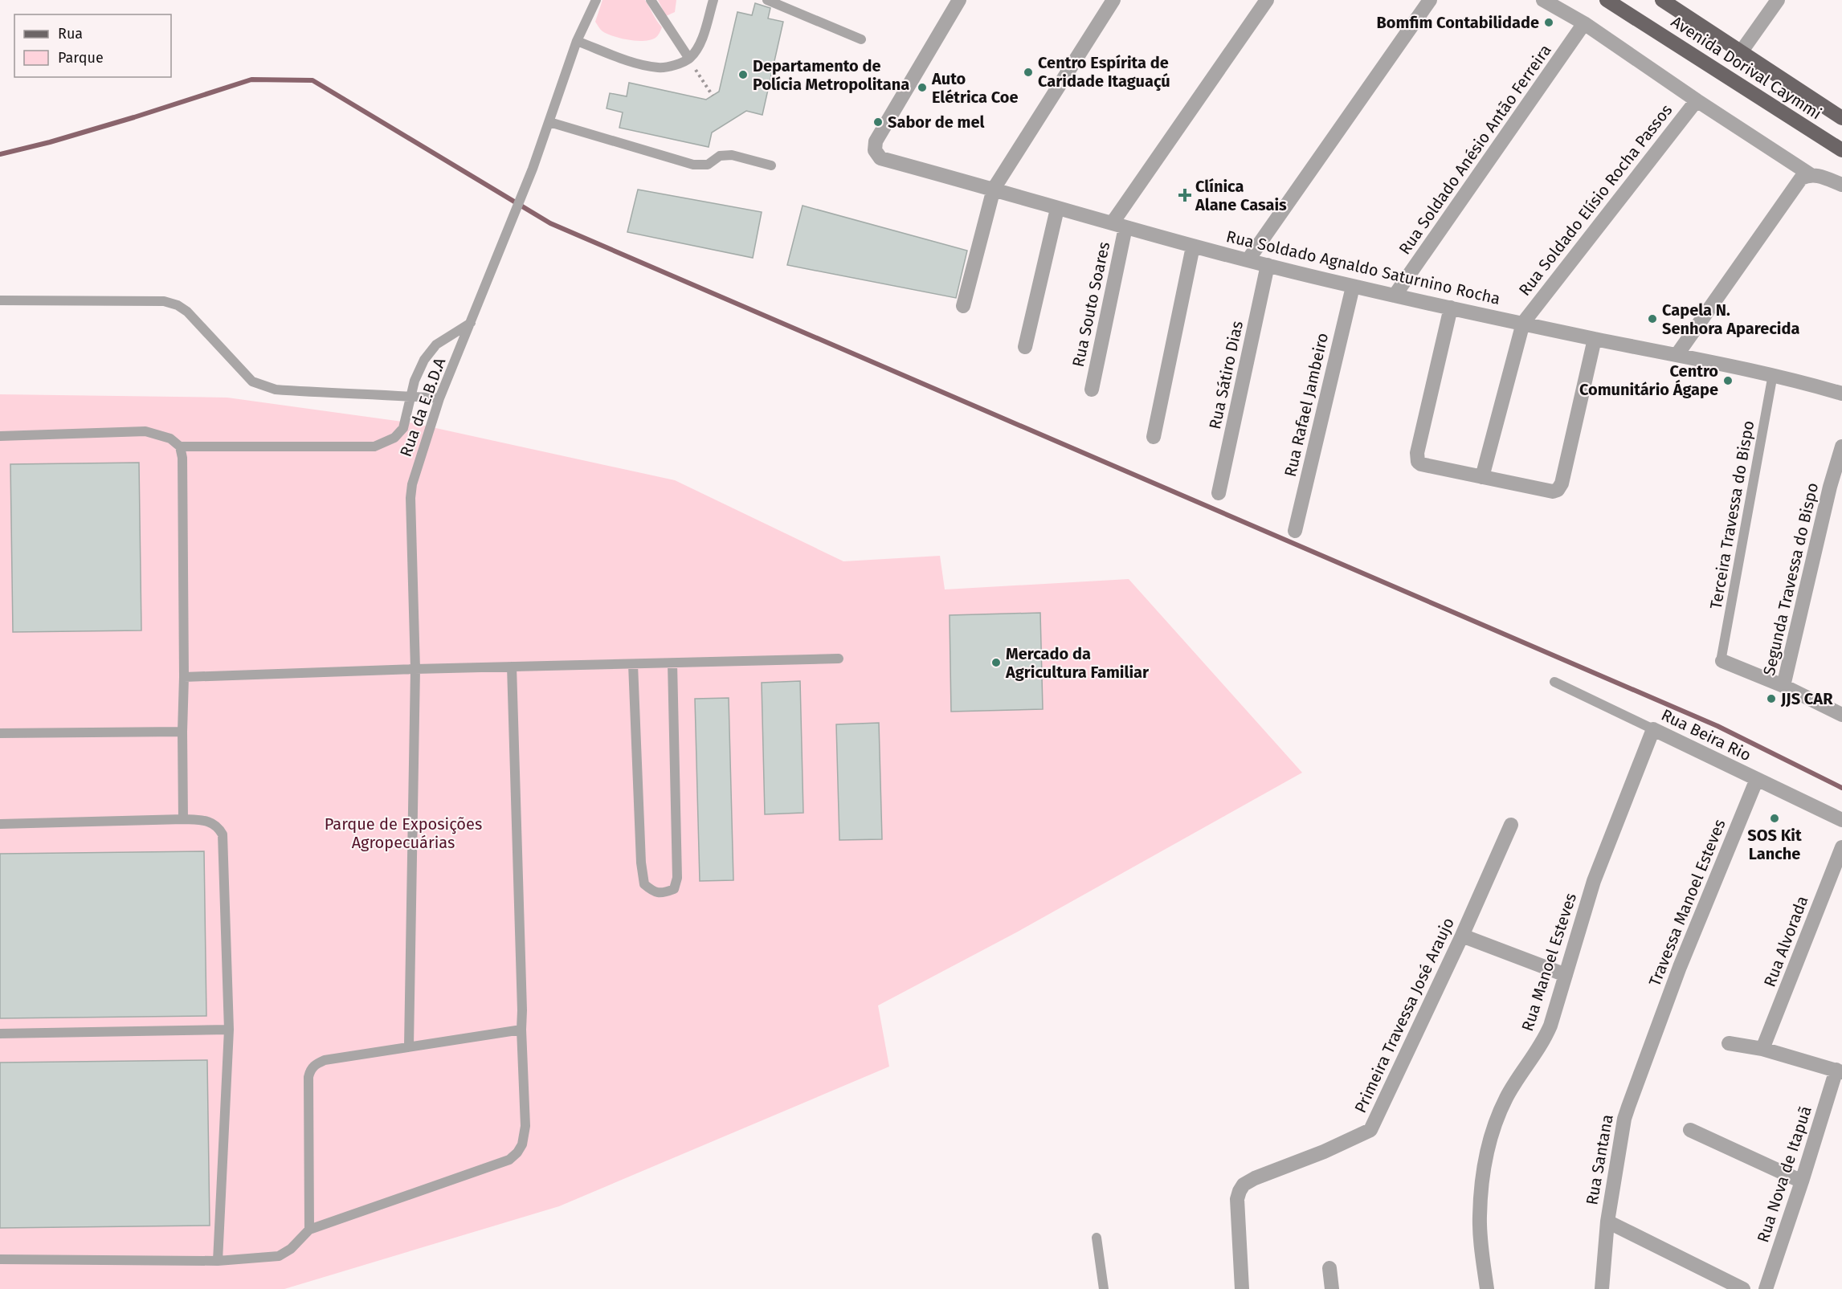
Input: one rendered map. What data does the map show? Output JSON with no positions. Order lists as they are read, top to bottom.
{
  "streets": {
    "main road": ["Avenida Dorival Caymmi"],
    "street": [
      "Rua Soldado Anésio Antão Ferreira",
      "Rua Soldado Elísio Rocha Passos",
      "Rua Soldado Agnaldo Saturnino Rocha",
      "Rua Souto Soares",
      "Rua Sátiro Dias",
      "Rua Rafael Jambeiro",
      "Segunda Travessa do Bispo",
      "Rua Beira Rio",
      "Travessa Manoel Esteves",
      "Rua Alvorada",
      "Rua Manoel Esteves",
      "Primeira Travessa José Araujo",
      "Rua Santana",
      "Rua Nova de Itapuã"
    ],
    "lane": ["Rua da E.B.D.A", "Terceira Travessa do Bispo"]
  },
  "crossings": [
    ["Rua Soldado Anésio Antão Ferreira", "Rua Soldado Agnaldo Saturnino Rocha"],
    ["Rua Soldado Elísio Rocha Passos", "Rua Soldado Agnaldo Saturnino Rocha"],
    ["Rua Soldado Agnaldo Saturnino Rocha", "Rua Souto Soares"],
    ["Rua Soldado Agnaldo Saturnino Rocha", "Rua Sátiro Dias"],
    ["Rua Soldado Agnaldo Saturnino Rocha", "Rua Rafael Jambeiro"],
    ["Rua Soldado Agnaldo Saturnino Rocha", "Terceira Travessa do Bispo"],
    ["Rua Beira Rio", "Travessa Manoel Esteves"],
    ["Rua Beira Rio", "Rua Manoel Esteves"],
    ["Travessa Manoel Esteves", "Rua Santana"]
  ],
  "parks": ["Parque de Exposições Agropecuárias"],
  "places": {
    "other": [
      "Bomfim Contabilidade",
      "Centro Espírita de Caridade Itaguaçú",
      "Departamento de Polícia Metropolitana",
      "Auto Elétrica Coe",
      "Sabor de mel",
      "Capela N. Senhora Aparecida",
      "Centro Comunitário Ágape",
      "Mercado da Agricultura Familiar",
      "JJS CAR",
      "SOS Kit Lanche"
    ],
    "health": ["Clínica Alane Casais"]
  },
  "legend": ["Rua", "Parque"]
}
